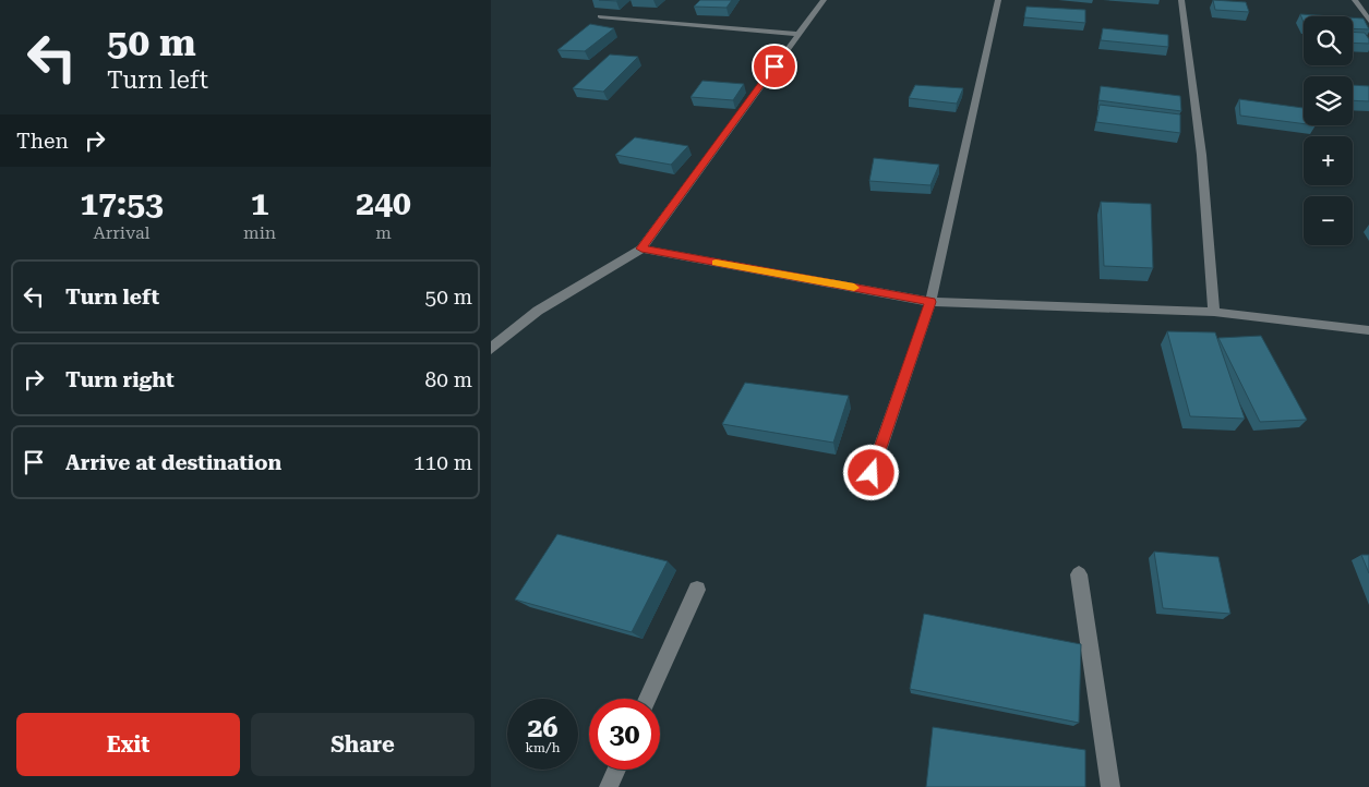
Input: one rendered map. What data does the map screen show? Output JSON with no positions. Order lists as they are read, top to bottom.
{
  "page": {
    "turn": ["50 m", "Turn left"],
    "map_buttons": ["+", "−"],
    "then": "Then",
    "eta": [
      "17:53",
      "Arrival",
      "1",
      "min",
      "240",
      "m"
    ],
    "list": [
      {
        "name": "Turn left",
        "value": "50 m"
      },
      {
        "name": "Turn right",
        "value": "80 m"
      },
      {
        "name": "Arrive at destination",
        "value": "110 m"
      }
    ],
    "speed": "26 km/h",
    "limit": "30",
    "buttons": ["Exit", "Share"]
  }
}
